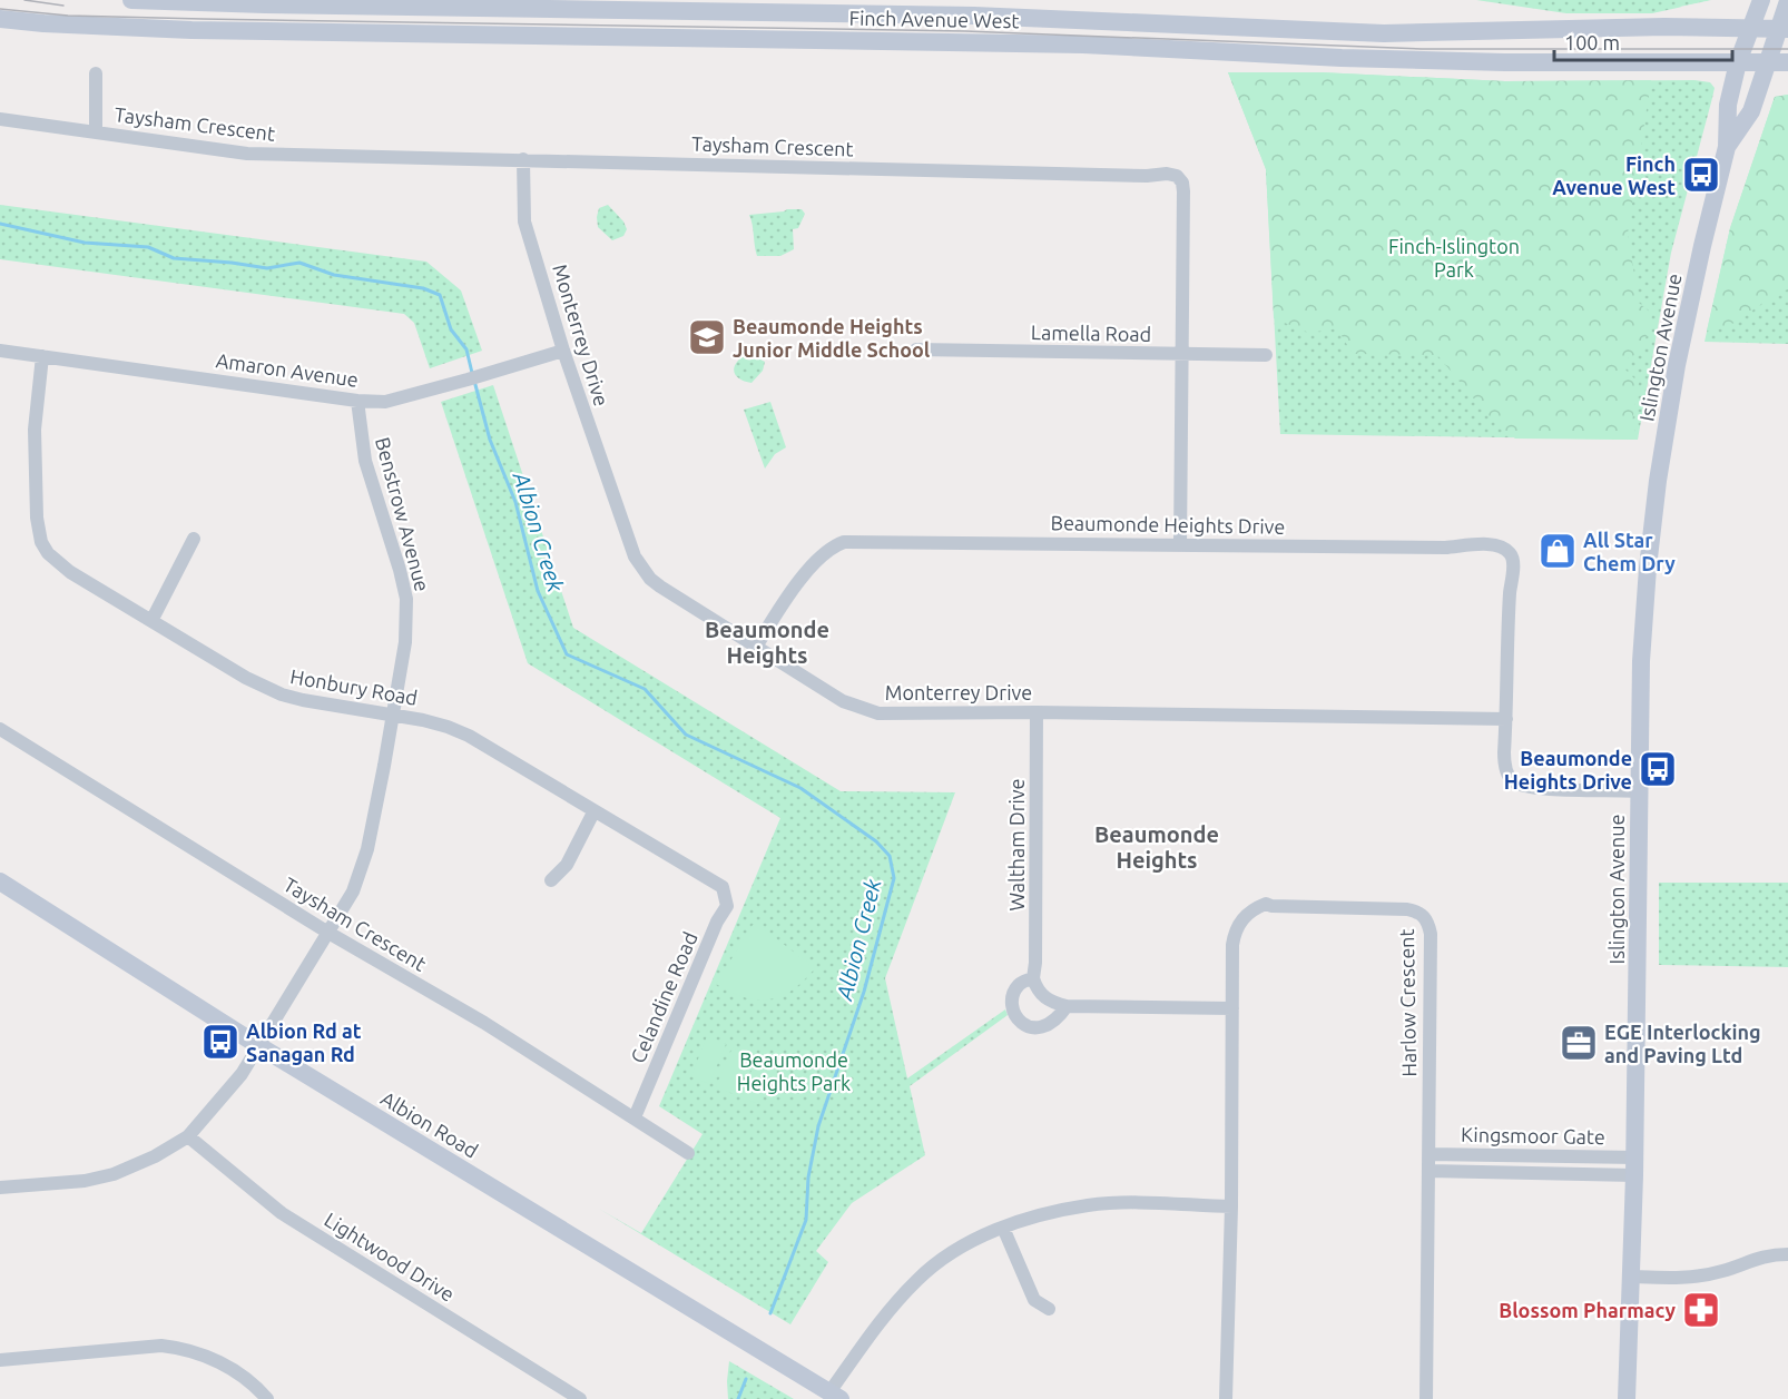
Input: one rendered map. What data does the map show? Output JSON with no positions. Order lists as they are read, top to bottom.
{
  "streets": {
    "main road": ["Finch Avenue West", "Islington Avenue", "Albion Road"],
    "street": [
      "Taysham Crescent",
      "Lamella Road",
      "Monterrey Drive",
      "Amaron Avenue",
      "Benstrow Avenue",
      "Beaumonde Heights Drive",
      "Honbury Road",
      "Waltham Drive",
      "Celandine Road",
      "Harlow Crescent",
      "Kingsmoor Gate",
      "Lightwood Drive"
    ]
  },
  "crossings": [
    ["Finch Avenue West", "Islington Avenue"],
    ["Taysham Crescent", "Lamella Road"],
    ["Taysham Crescent", "Monterrey Drive"],
    ["Taysham Crescent", "Benstrow Avenue"],
    ["Taysham Crescent", "Beaumonde Heights Drive"],
    ["Taysham Crescent", "Celandine Road"],
    ["Monterrey Drive", "Amaron Avenue"],
    ["Monterrey Drive", "Beaumonde Heights Drive"],
    ["Monterrey Drive", "Waltham Drive"],
    ["Islington Avenue", "Beaumonde Heights Drive"],
    ["Islington Avenue", "Kingsmoor Gate"],
    ["Amaron Avenue", "Benstrow Avenue"],
    ["Amaron Avenue", "Honbury Road"],
    ["Benstrow Avenue", "Honbury Road"],
    ["Benstrow Avenue", "Albion Road"],
    ["Benstrow Avenue", "Lightwood Drive"],
    ["Honbury Road", "Celandine Road"],
    ["Harlow Crescent", "Kingsmoor Gate"]
  ],
  "districts": ["Beaumonde Heights", "Beaumonde Heights"],
  "water": ["Albion Creek"],
  "parks": ["Finch-Islington Park", "Beaumonde Heights Park"],
  "places": {
    "bus stop": ["Finch Avenue West", "Beaumonde Heights Drive", "Albion Rd at Sanagan Rd"],
    "school or university": ["Beaumonde Heights Junior Middle School"],
    "shop": ["All Star Chem Dry"],
    "office": ["EGE Interlocking and Paving Ltd"],
    "pharmacy": ["Blossom Pharmacy"]
  },
  "scale_bar": "100 m"
}
